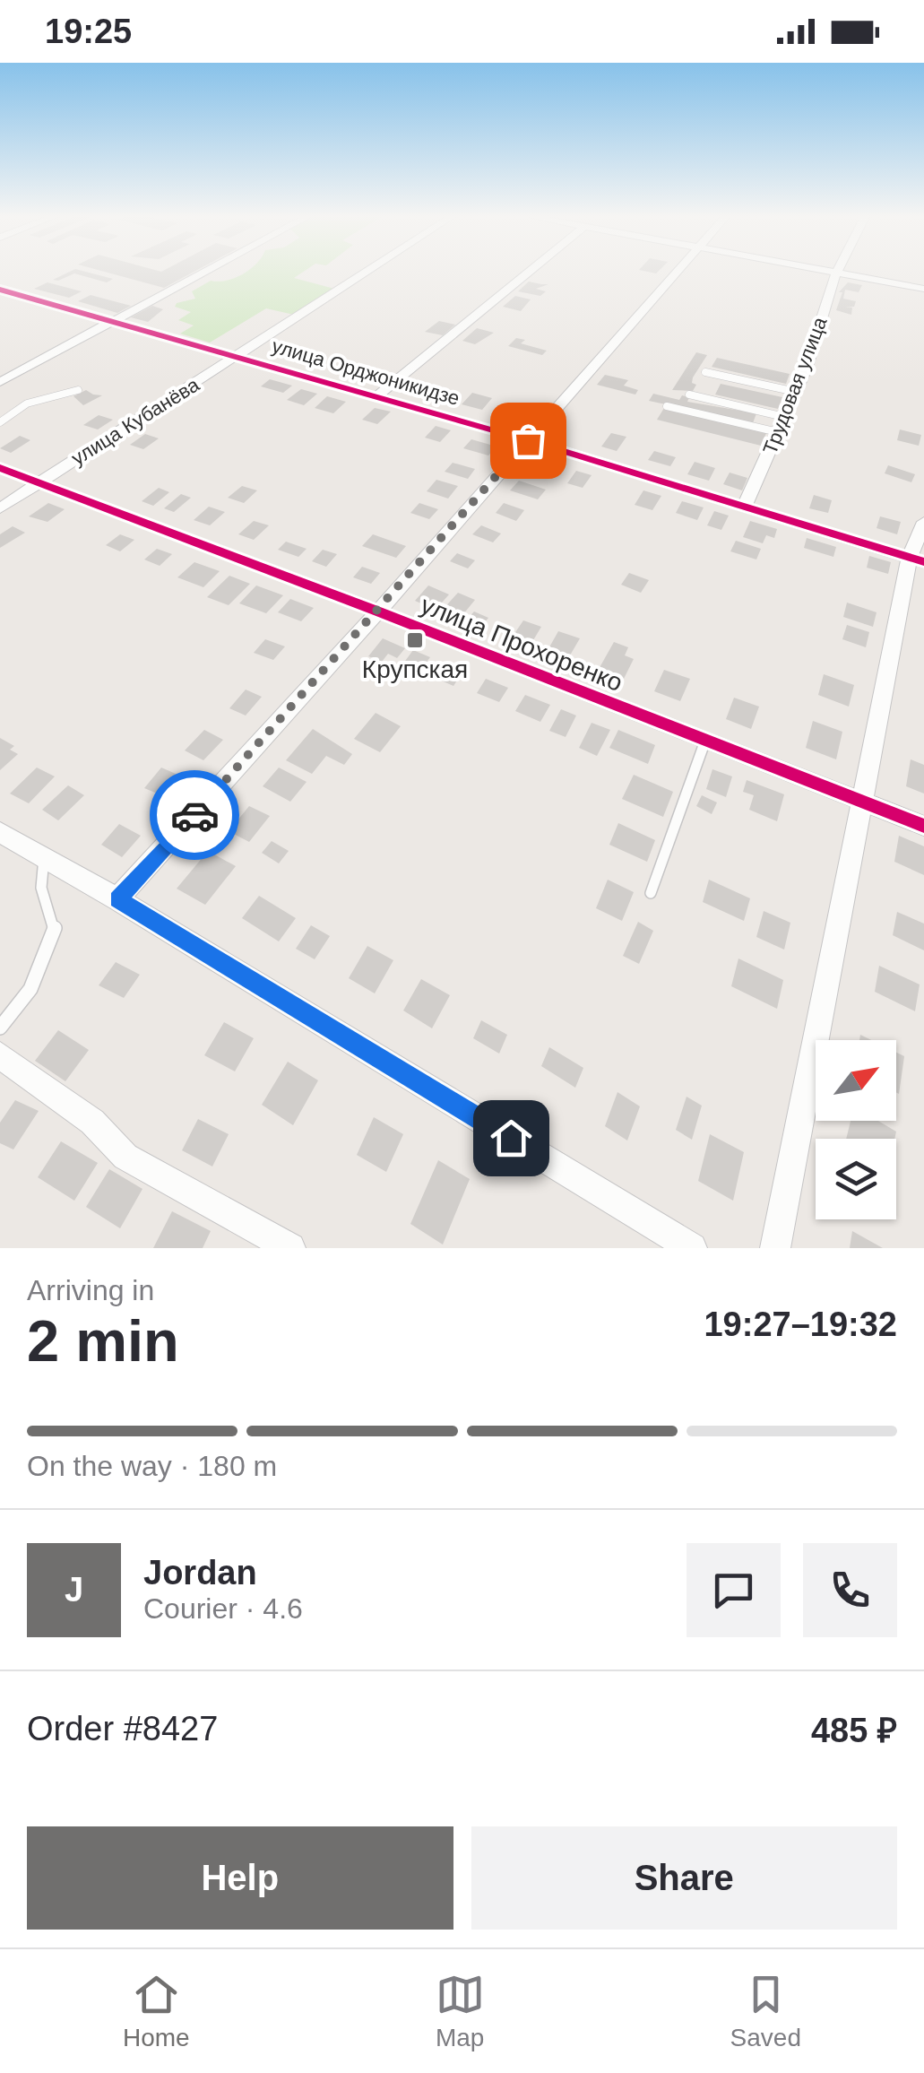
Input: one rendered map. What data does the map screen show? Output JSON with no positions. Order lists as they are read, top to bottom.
{
  "streets": {
    "street": [
      "улица Орджоникидзе",
      "Трудовая улица",
      "улица Кубанёва",
      "улица Прохоренко"
    ]
  },
  "crossings": [
    ["улица Орджоникидзе", "Трудовая улица"],
    ["улица Орджоникидзе", "улица Кубанёва"],
    ["улица Кубанёва", "улица Прохоренко"]
  ],
  "places": {
    "transit": ["Крупская"]
  },
  "north": "top right",
  "page": {
    "status": "19:25",
    "heading": ["2 min", "Arriving in", "19:27–19:32"],
    "panel": [
      "Jordan",
      "Courier · 4.6",
      "Order #8427",
      "485 ₽"
    ],
    "bar": "On the way · 180 m",
    "round": "J",
    "buttons": ["Help", "Share"],
    "tabs": ["Home", "Map", "Saved"]
  }
}
